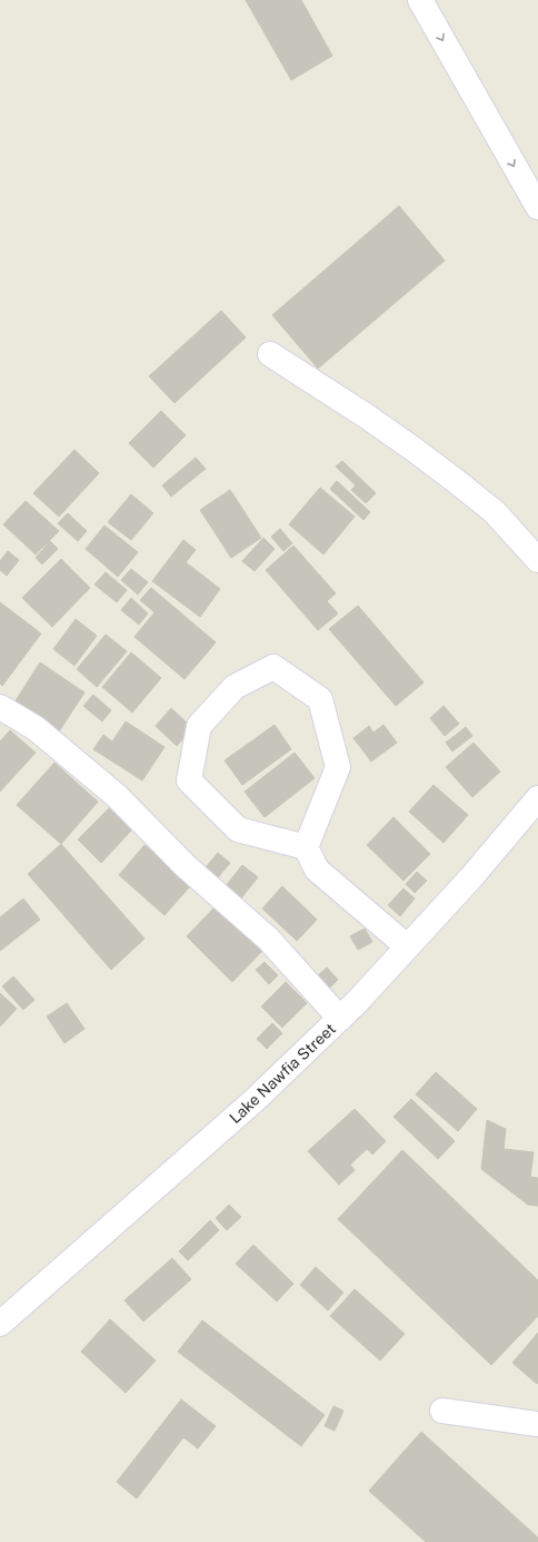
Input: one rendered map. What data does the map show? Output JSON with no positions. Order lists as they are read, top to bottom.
{
  "streets": {
    "street": ["Lake Nawfia Street"]
  }
}
